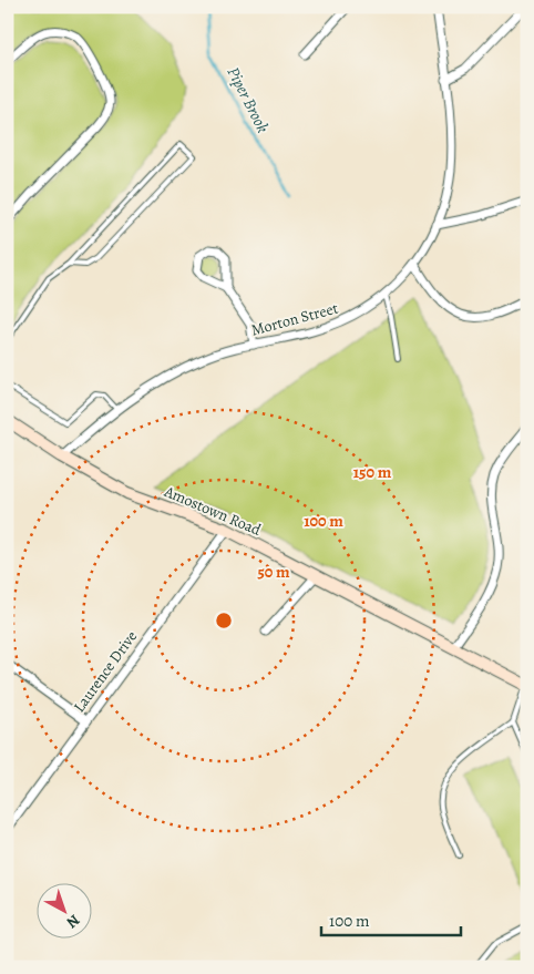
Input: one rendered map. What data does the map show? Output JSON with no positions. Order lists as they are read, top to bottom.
{
  "streets": {
    "street": ["Morton Street", "Amostown Road", "Laurence Drive"]
  },
  "crossings": [
    ["Morton Street", "Amostown Road"],
    ["Amostown Road", "Laurence Drive"]
  ],
  "water": ["Piper Brook"],
  "scale_bar": "100 m",
  "north": "bottom right",
  "rings": ["150 m", "100 m", "50 m"]
}
